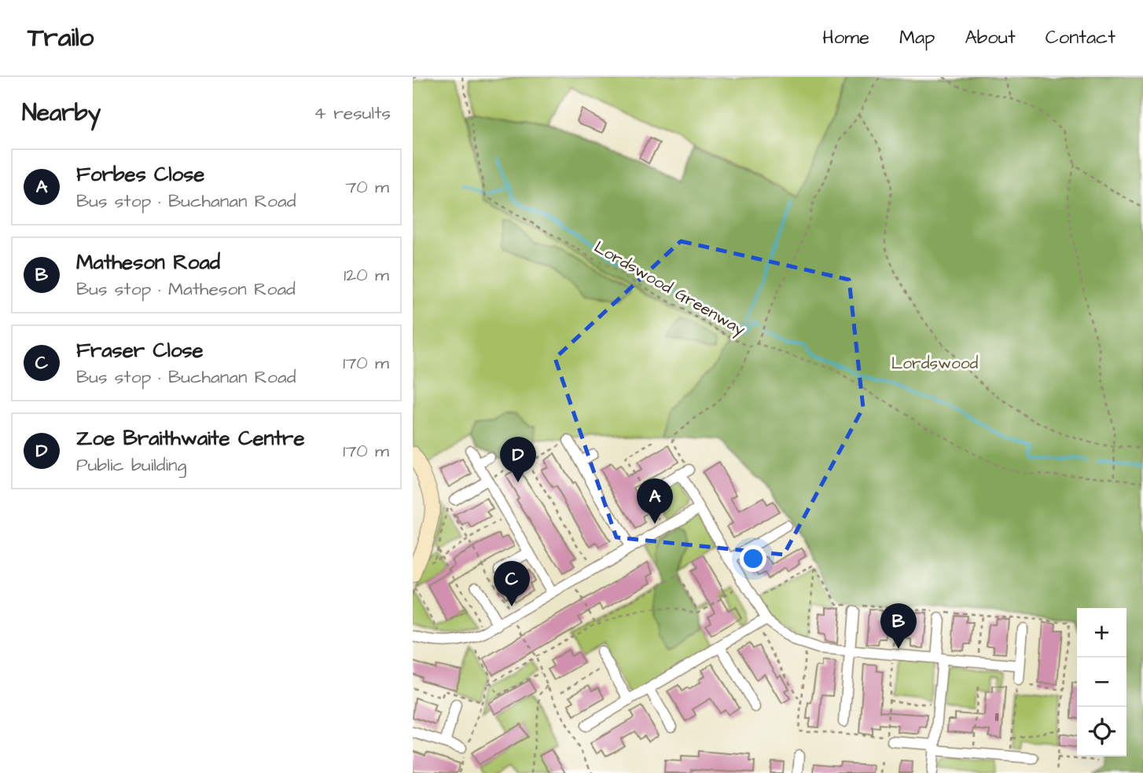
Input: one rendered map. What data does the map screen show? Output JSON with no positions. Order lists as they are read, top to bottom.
{
  "streets": {
    "path": ["Lordswood Greenway"]
  },
  "parks": ["Lordswood"],
  "house_numbers": ["11"],
  "page": {
    "header": "Trailo",
    "nav": [
      "Home",
      "Map",
      "About",
      "Contact"
    ],
    "heading": ["Nearby", "4 results"],
    "list": [
      {
        "mark": "A",
        "name": "Forbes Close",
        "note": "Bus stop · Buchanan Road",
        "value": "70 m"
      },
      {
        "mark": "B",
        "name": "Matheson Road",
        "note": "Bus stop · Matheson Road",
        "value": "120 m"
      },
      {
        "mark": "C",
        "name": "Fraser Close",
        "note": "Bus stop · Buchanan Road",
        "value": "170 m"
      },
      {
        "mark": "D",
        "name": "Zoe Braithwaite Centre",
        "note": "Public building",
        "value": "170 m"
      }
    ],
    "pins": [
      "D",
      "A",
      "C",
      "B"
    ],
    "map_buttons": ["+", "−"]
  }
}
